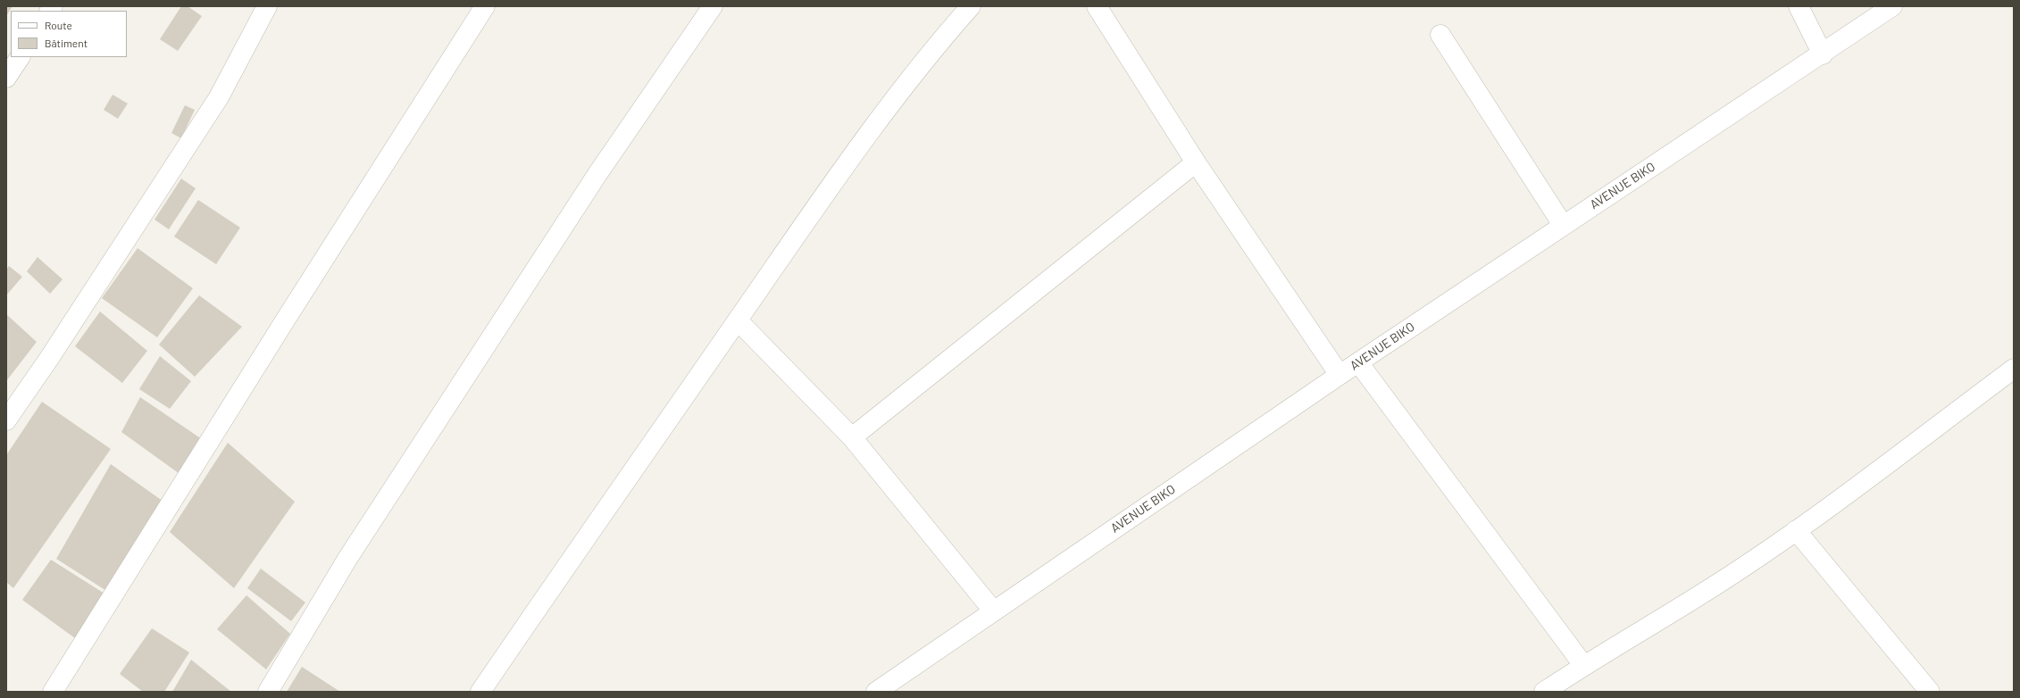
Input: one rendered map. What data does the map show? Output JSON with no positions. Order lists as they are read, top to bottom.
{
  "streets": {
    "street": ["AVENUE BIKO"]
  },
  "legend": ["Route", "Bâtiment"]
}
